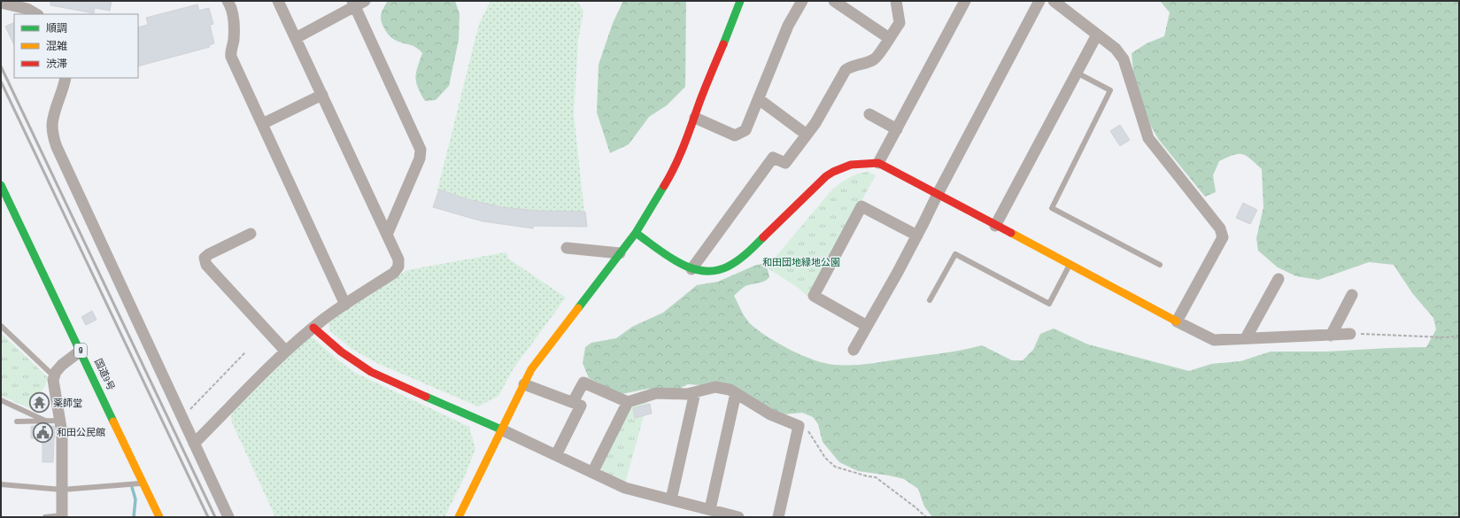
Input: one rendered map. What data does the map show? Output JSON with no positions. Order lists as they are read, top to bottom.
{
  "streets": {
    "main road": ["9", "国道9号"]
  },
  "parks": ["和田団地緑地公園"],
  "places": {
    "temple": ["薬師堂"],
    "public building": ["和田公民館"]
  },
  "legend": ["順調", "混雑", "渋滞"]
}
